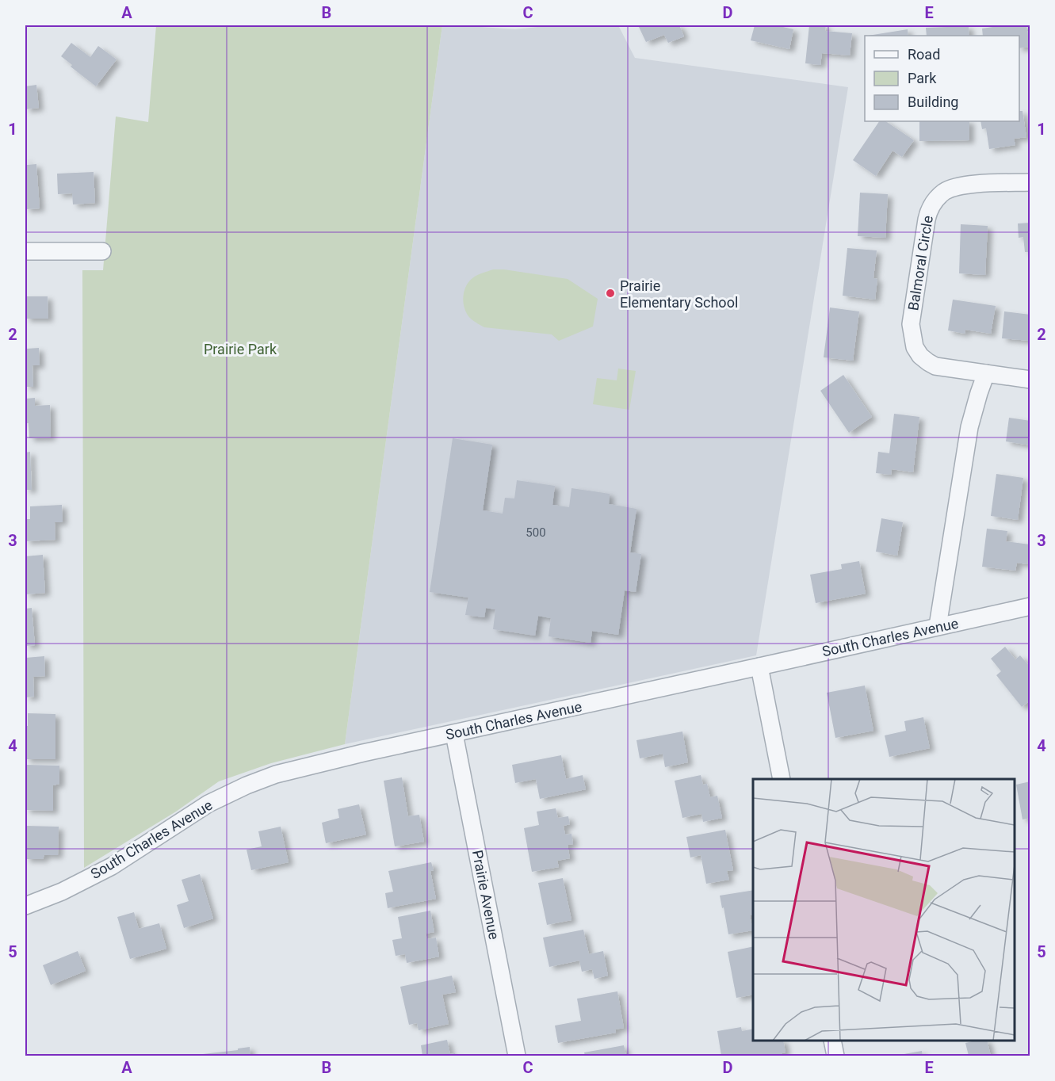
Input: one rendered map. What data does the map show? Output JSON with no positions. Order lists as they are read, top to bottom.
{
  "streets": {
    "street": ["Balmoral Circle", "South Charles Avenue", "Prairie Avenue"]
  },
  "crossings": [
    ["South Charles Avenue", "Prairie Avenue"]
  ],
  "parks": ["Prairie Park"],
  "places": ["Prairie Elementary School"],
  "house_numbers": ["500"],
  "legend": ["Road", "Park", "Building"],
  "grid": {
    "columns": [
      "A",
      "B",
      "C",
      "D",
      "E"
    ],
    "rows": [
      "1",
      "2",
      "3",
      "4",
      "5"
    ]
  }
}
